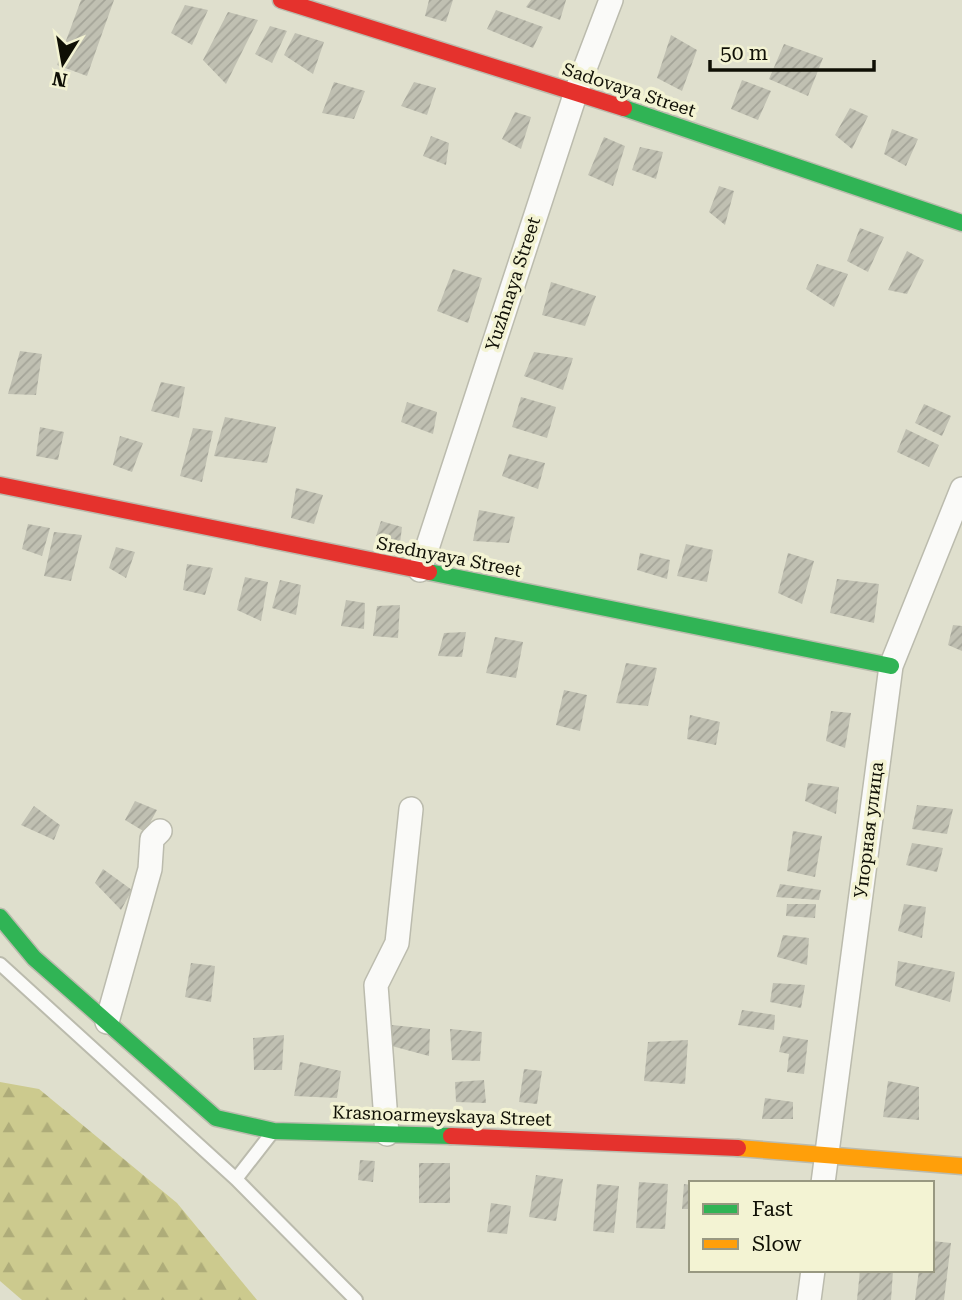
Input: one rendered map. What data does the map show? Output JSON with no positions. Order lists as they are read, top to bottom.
{
  "streets": {
    "street": [
      "Sadovaya Street",
      "Yuzhnaya Street",
      "Srednyaya Street",
      "Упорная улица",
      "Krasnoarmeyskaya Street"
    ]
  },
  "crossings": [
    ["Sadovaya Street", "Yuzhnaya Street"],
    ["Yuzhnaya Street", "Srednyaya Street"],
    ["Srednyaya Street", "Упорная улица"],
    ["Упорная улица", "Krasnoarmeyskaya Street"]
  ],
  "legend": ["Fast", "Slow"],
  "scale_bar": "50 m",
  "north": "bottom"
}
